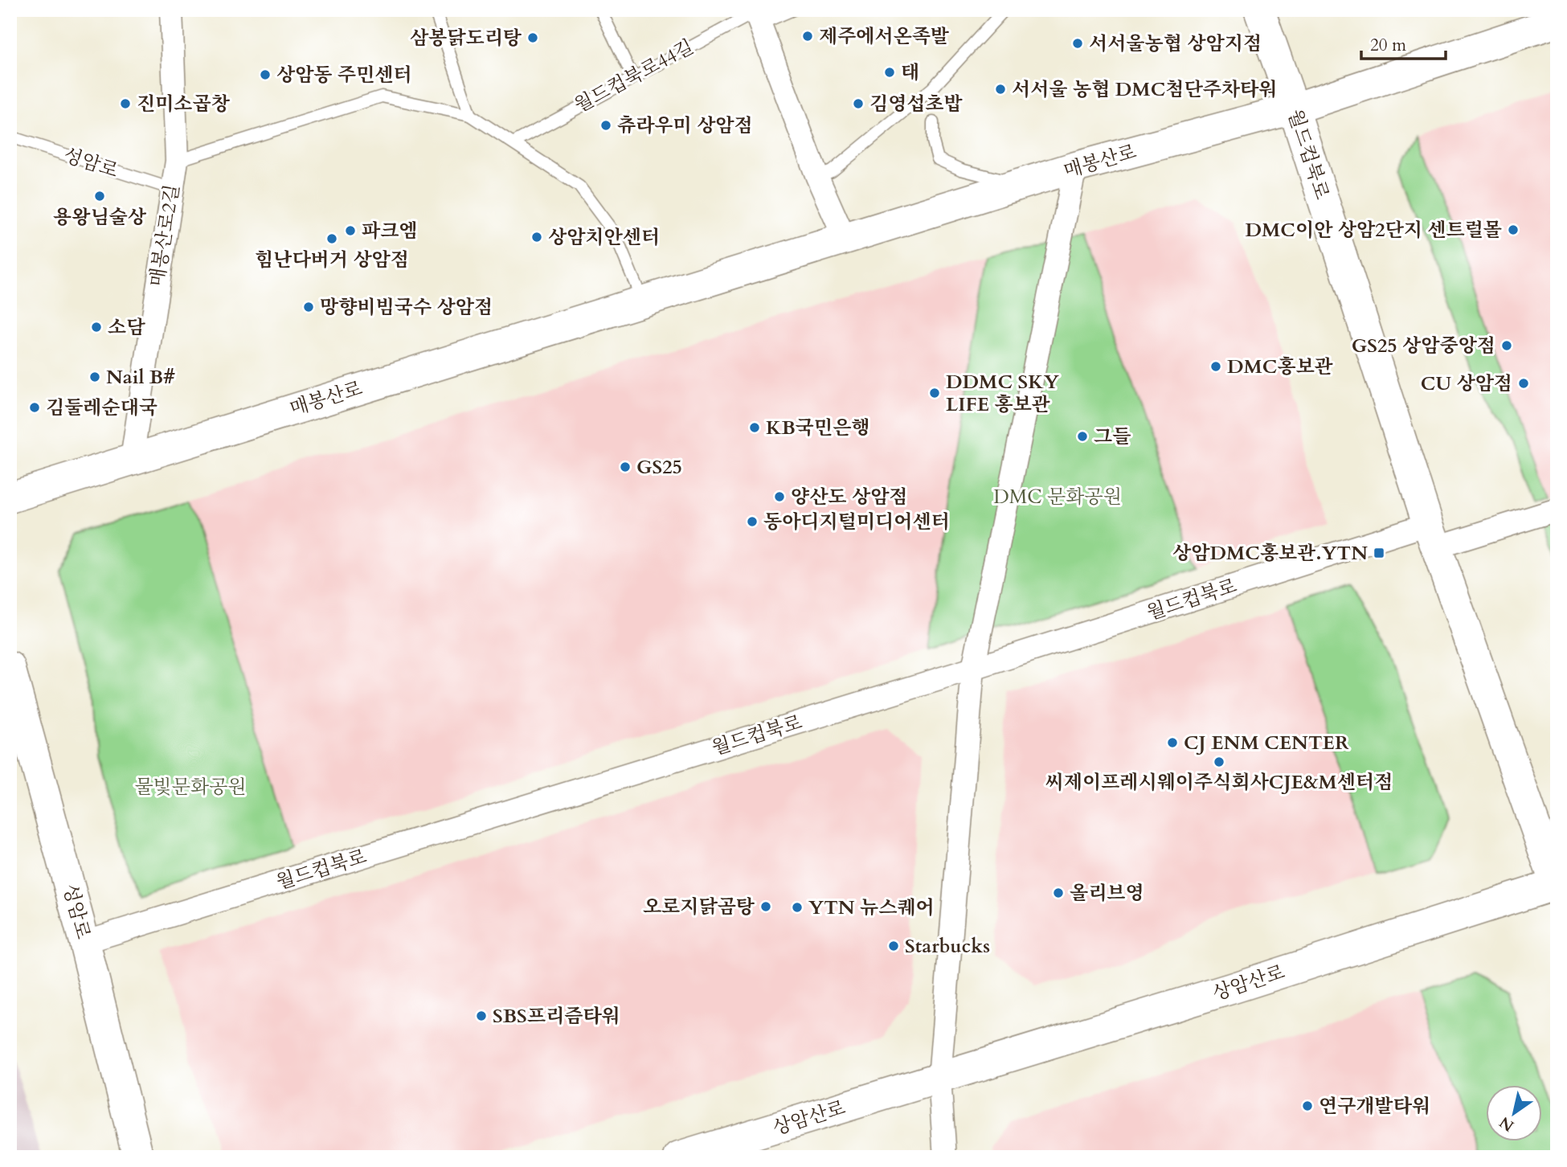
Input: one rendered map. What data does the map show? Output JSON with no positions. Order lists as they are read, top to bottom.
{
  "streets": {
    "main road": [
      "월드컵북로",
      "매봉산로",
      "성암로",
      "상암산로"
    ],
    "street": ["매봉산로2길"],
    "lane": ["월드컵북로44길"]
  },
  "crossings": [
    ["월드컵북로", "매봉산로"],
    ["월드컵북로", "성암로"],
    ["월드컵북로", "상암산로"],
    ["매봉산로", "매봉산로2길"],
    ["성암로", "매봉산로2길"]
  ],
  "parks": ["DMC 문화공원", "물빛문화공원"],
  "places": {
    "other": [
      "제주에서온족발",
      "삼봉닭도리탕",
      "서서울농협 상암지점",
      "태",
      "상암동 주민센터",
      "서서울 농협 DMC첨단주차타워",
      "진미소곱창",
      "김영섭초밥",
      "츄라우미 상암점",
      "용왕님술상",
      "DMC이안 상암2단지 센트럴몰",
      "파크엠",
      "상암치안센터",
      "힘난다버거 상암점",
      "망향비빔국수 상암점",
      "소담",
      "GS25 상암중앙점",
      "DMC홍보관",
      "Nail B#",
      "CU 상암점",
      "DDMC SKY LIFE 홍보관",
      "김둘레순대국",
      "KB국민은행",
      "그들",
      "GS25",
      "양산도 상암점",
      "동아디지털미디어센터",
      "CJ ENM CENTER",
      "씨제이프레시웨이주식회사CJE&M센터점",
      "올리브영",
      "오로지닭곰탕",
      "YTN 뉴스퀘어",
      "Starbucks",
      "SBS프리즘타워",
      "연구개발타워"
    ],
    "transit": ["상암DMC홍보관.YTN"]
  },
  "scale_bar": "20 m",
  "north": "bottom left"
}
